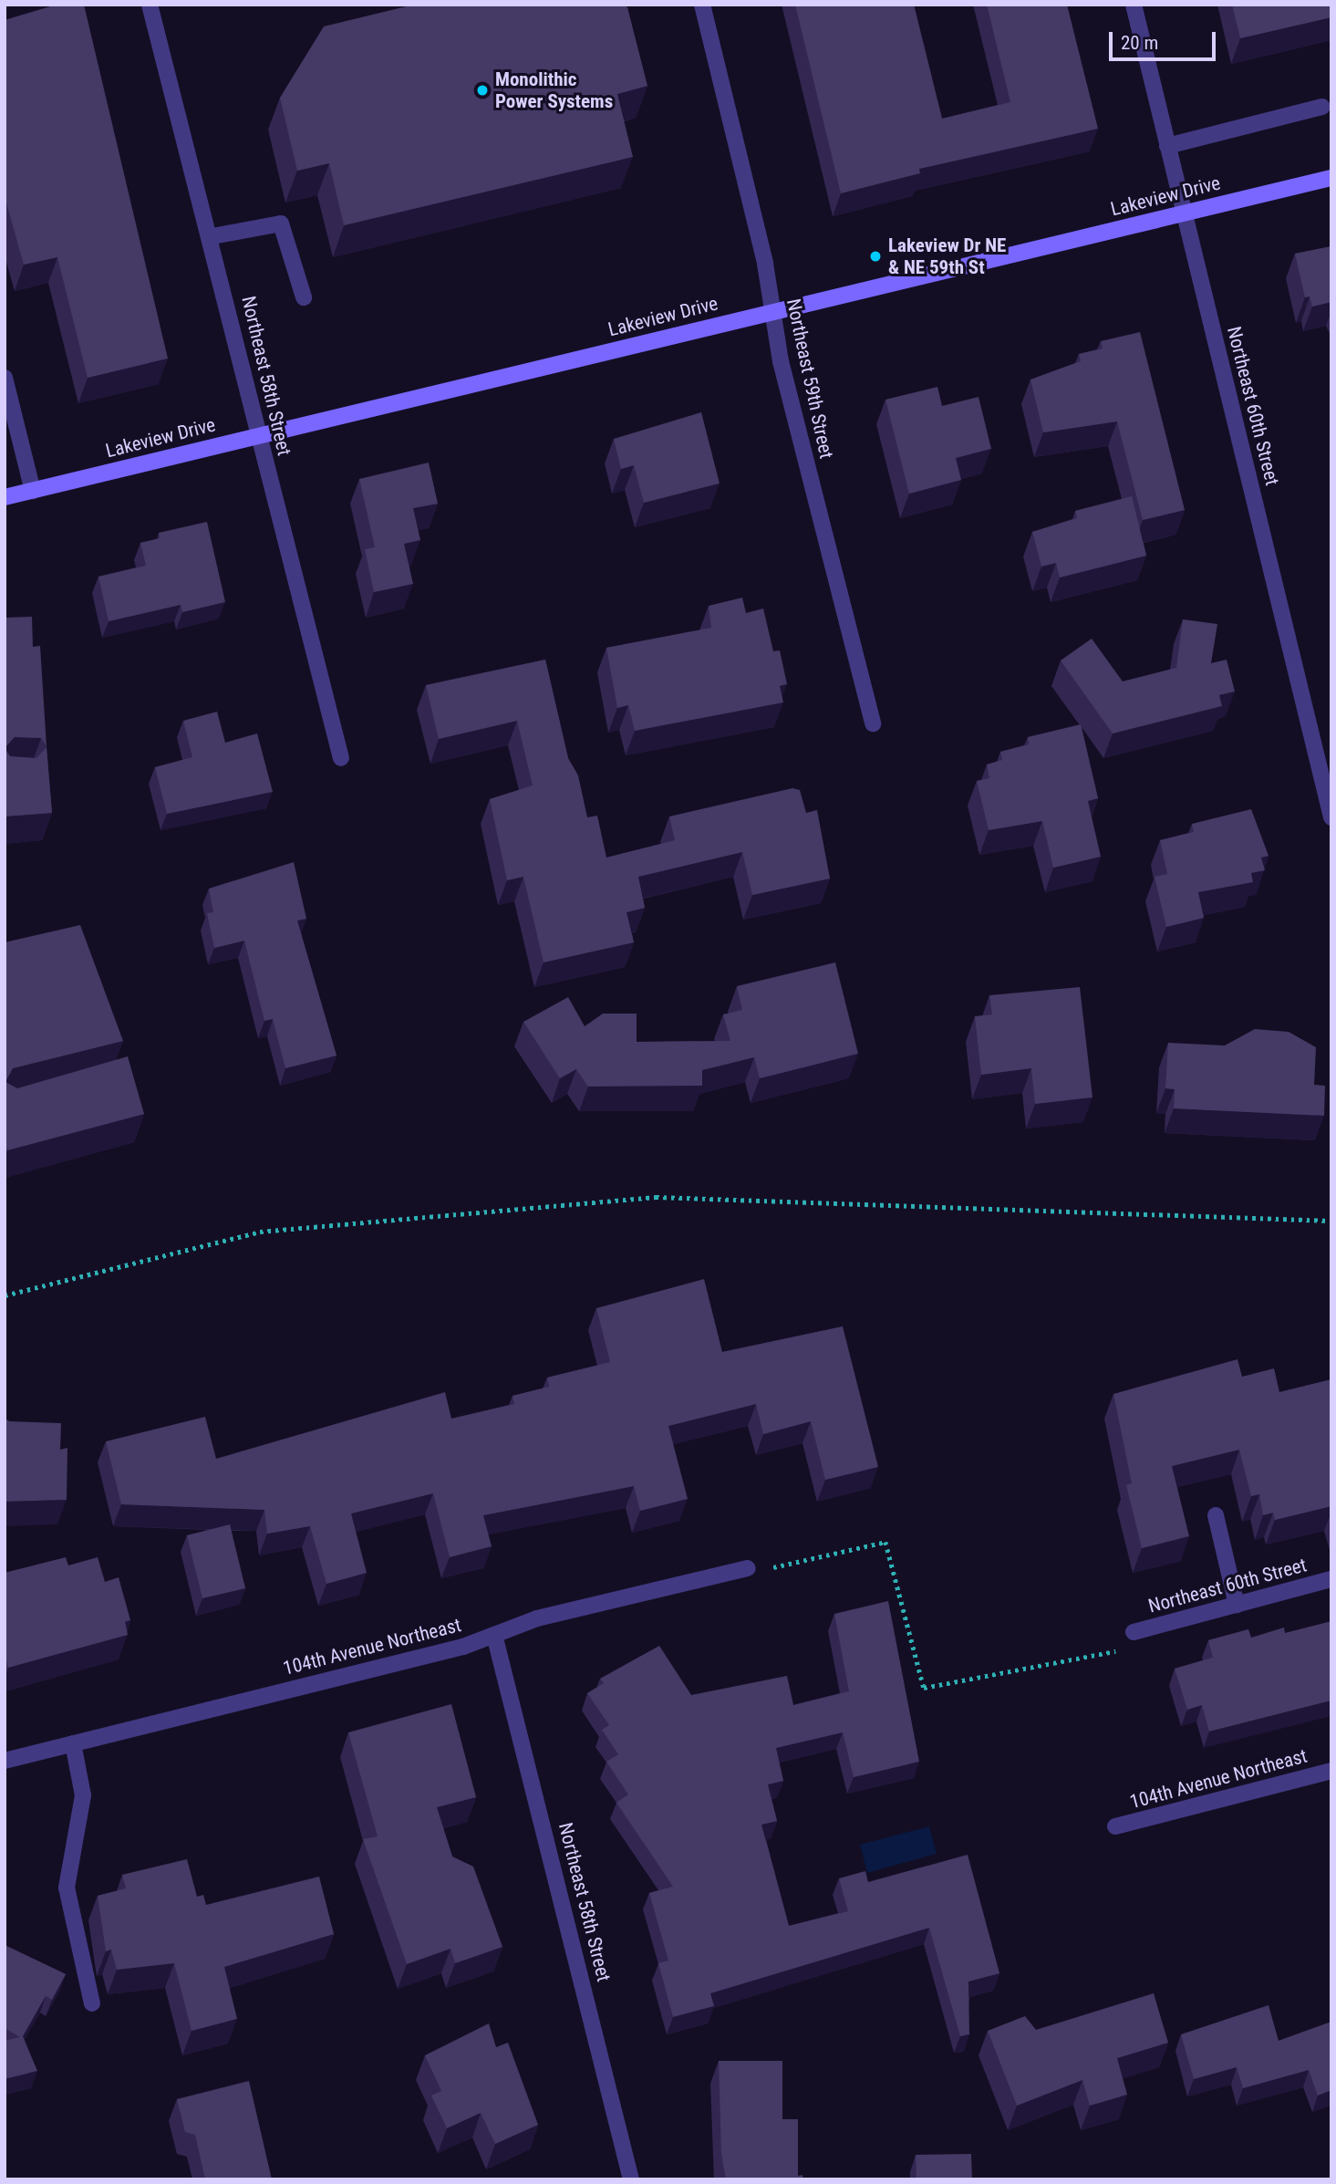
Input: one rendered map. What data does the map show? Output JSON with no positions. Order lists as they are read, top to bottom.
{
  "streets": {
    "street": [
      "Lakeview Drive",
      "Northeast 58th Street",
      "Northeast 59th Street",
      "Northeast 60th Street",
      "104th Avenue Northeast"
    ]
  },
  "crossings": [
    ["Lakeview Drive", "Northeast 58th Street"],
    ["Lakeview Drive", "Northeast 59th Street"],
    ["Lakeview Drive", "Northeast 60th Street"],
    ["Northeast 58th Street", "104th Avenue Northeast"]
  ],
  "places": ["Monolithic Power Systems", "Lakeview Dr NE & NE 59th St"],
  "scale_bar": "20 m"
}
